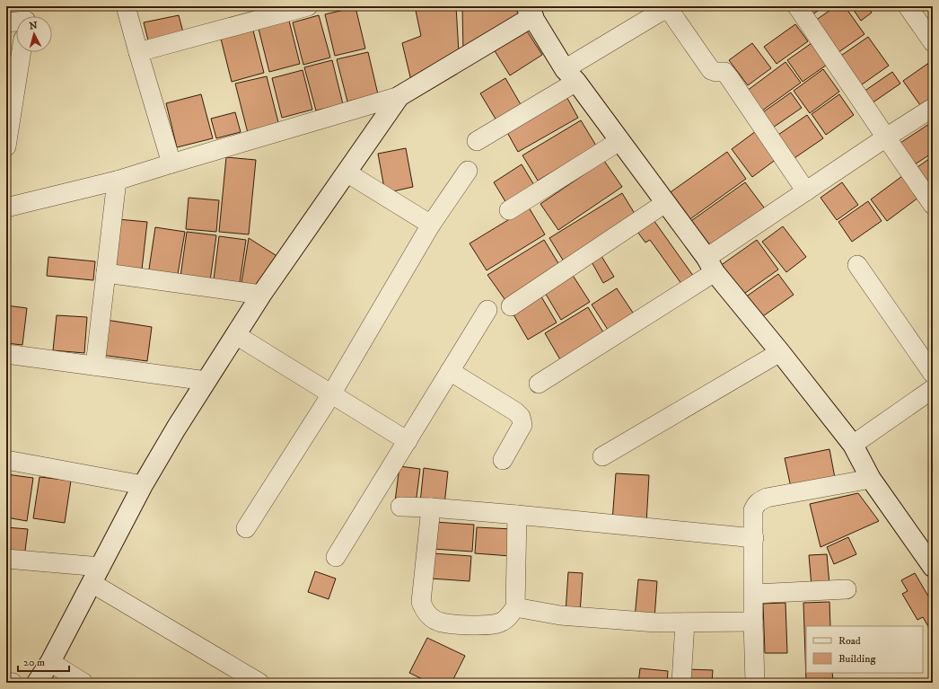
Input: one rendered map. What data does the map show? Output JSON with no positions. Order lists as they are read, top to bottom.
{
  "legend": ["Road", "Building"],
  "scale_bar": "20 m",
  "north": "top"
}
